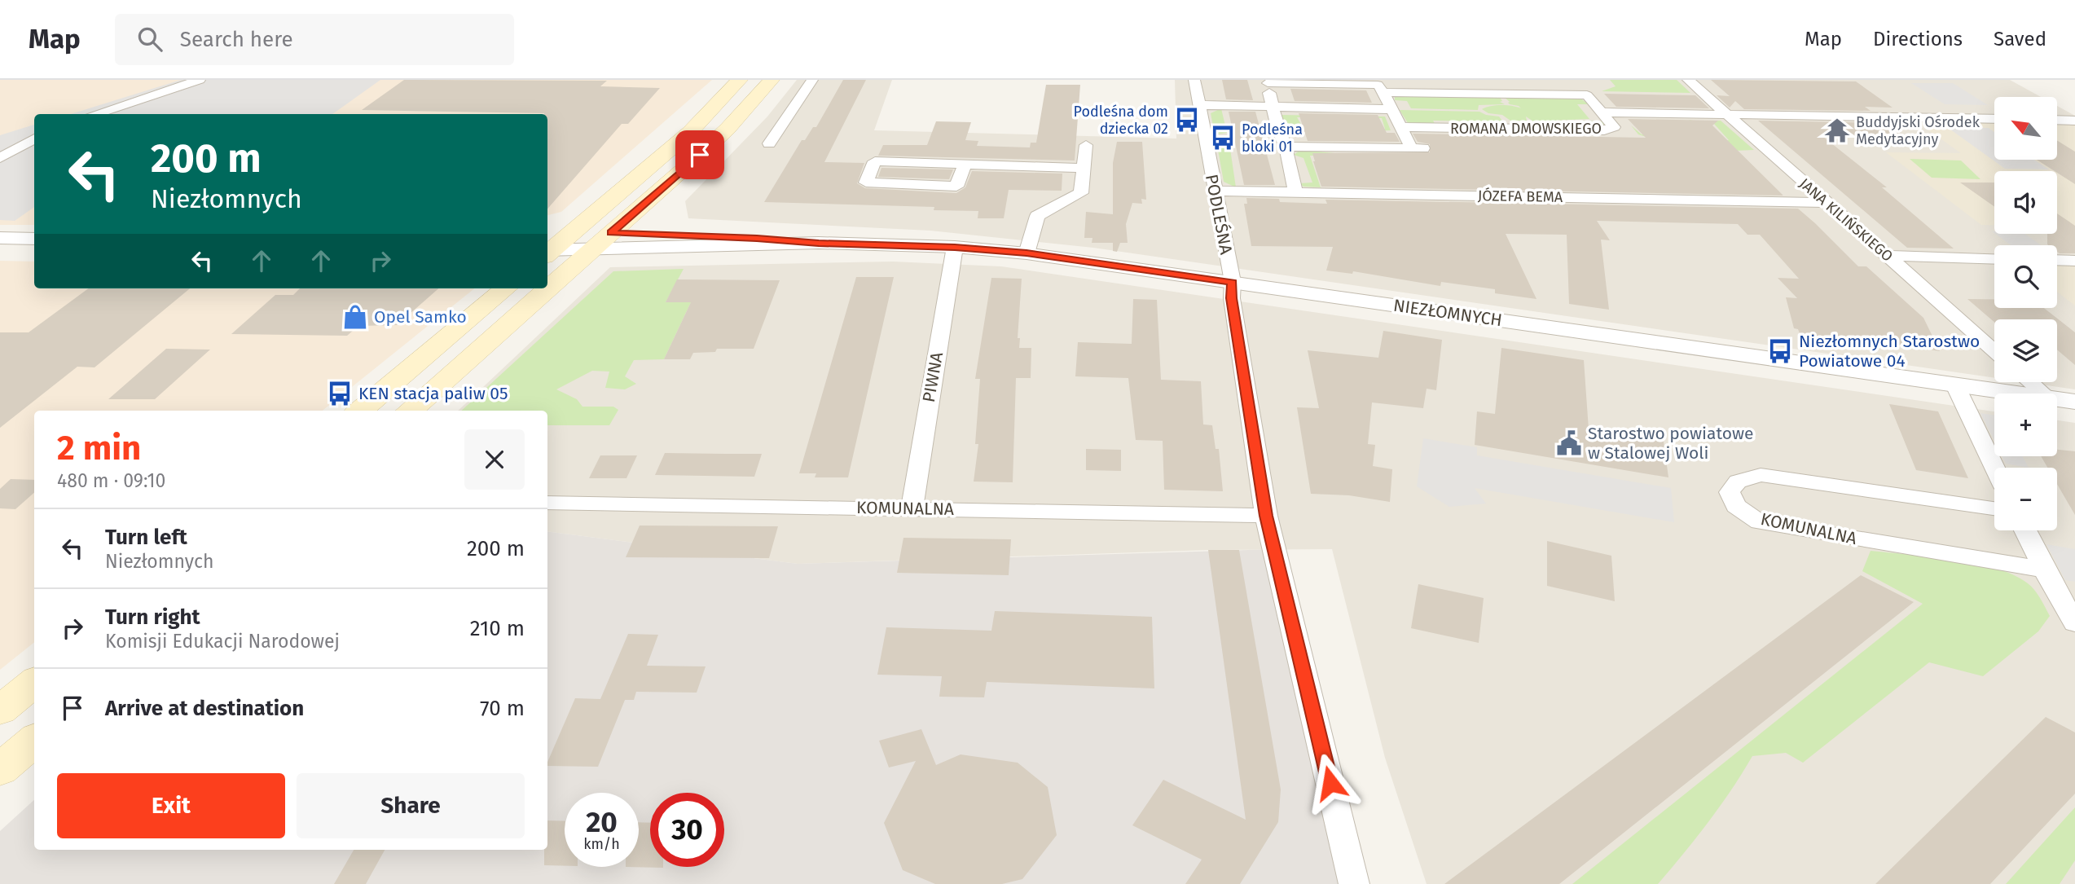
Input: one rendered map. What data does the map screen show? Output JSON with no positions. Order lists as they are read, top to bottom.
{
  "streets": {
    "street": [
      "ROMANA DMOWSKIEGO",
      "JÓZEFA BEMA",
      "PODLEŚNA",
      "JANA KILIŃSKIEGO",
      "NIEZŁOMNYCH",
      "PIWNA",
      "KOMUNALNA"
    ]
  },
  "crossings": [
    ["ROMANA DMOWSKIEGO", "JANA KILIŃSKIEGO"],
    ["JÓZEFA BEMA", "PODLEŚNA"],
    ["JÓZEFA BEMA", "JANA KILIŃSKIEGO"],
    ["PODLEŚNA", "NIEZŁOMNYCH"],
    ["PODLEŚNA", "KOMUNALNA"],
    ["NIEZŁOMNYCH", "PIWNA"],
    ["PIWNA", "KOMUNALNA"]
  ],
  "places": {
    "bus stop": [
      "Podleśna dom dziecka 02",
      "Podleśna bloki 01",
      "Niezłomnych Starostwo Powiatowe 04",
      "KEN stacja paliw 05"
    ],
    "temple": ["Buddyjski Ośrodek Medytacyjny"],
    "shop": ["Opel Samko"],
    "public building": ["Starostwo powiatowe w Stalowej Woli"]
  },
  "north": "top left",
  "page": {
    "header": "Map",
    "search": "Search here",
    "nav": ["Map", "Directions", "Saved"],
    "map_buttons": ["+", "−"],
    "turn": ["200 m", "Niezłomnych"],
    "heading": ["2 min", "480 m · 09:10"],
    "list": [
      {
        "name": "Turn left",
        "note": "Niezłomnych",
        "value": "200 m"
      },
      {
        "name": "Turn right",
        "note": "Komisji Edukacji Narodowej",
        "value": "210 m"
      },
      {
        "name": "Arrive at destination",
        "value": "70 m"
      }
    ],
    "buttons": ["Exit", "Share"],
    "speed": "20 km/h",
    "limit": "30"
  }
}
